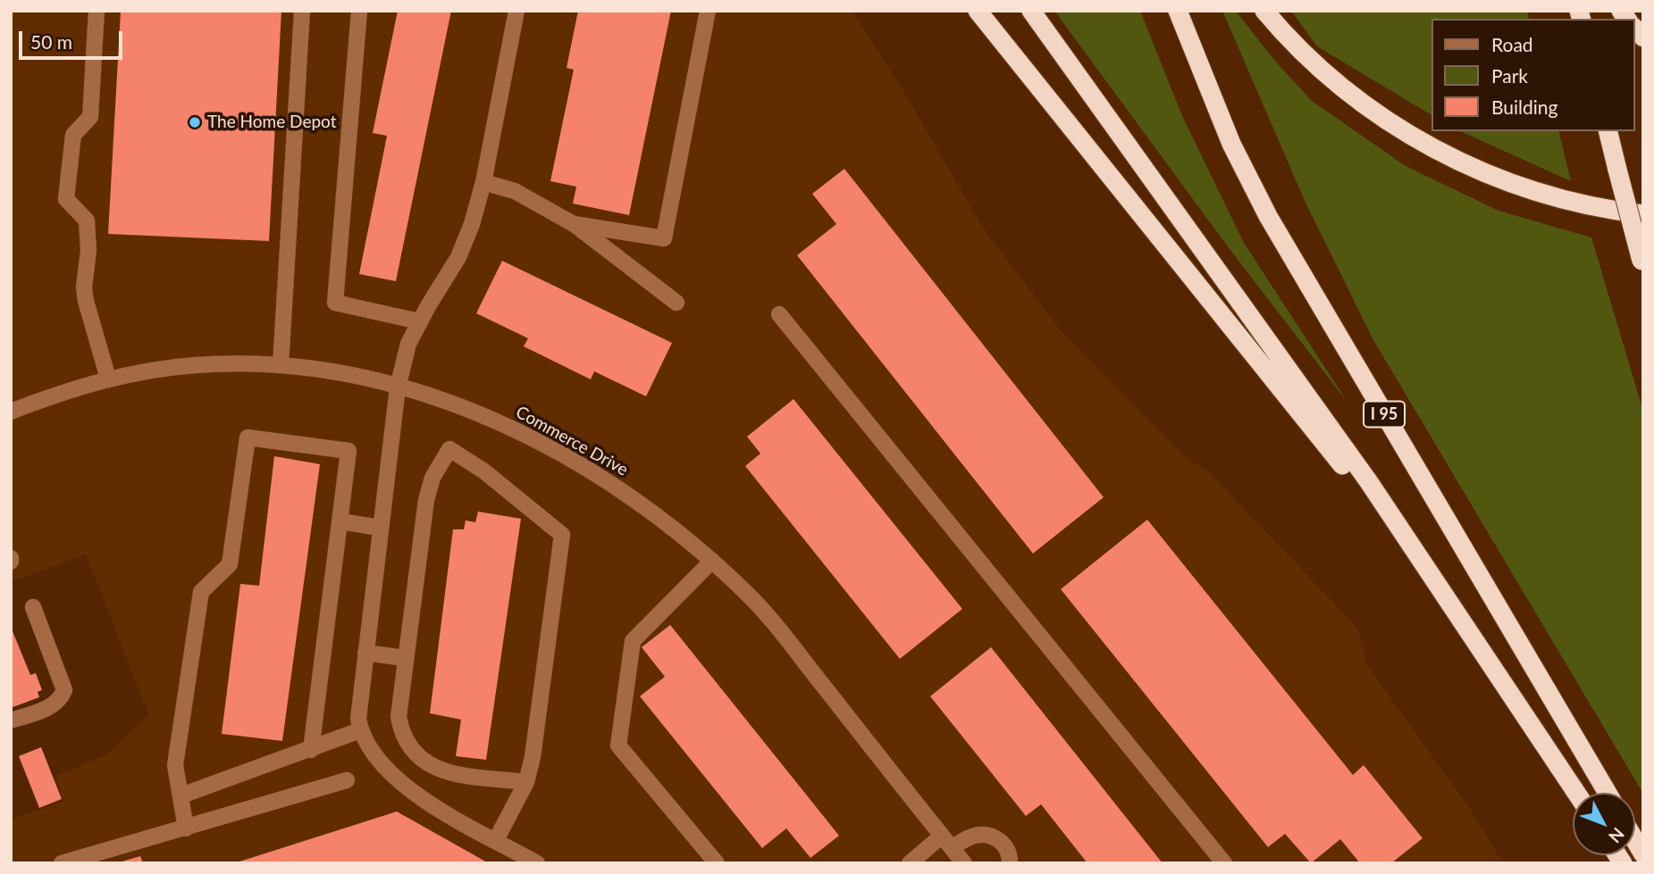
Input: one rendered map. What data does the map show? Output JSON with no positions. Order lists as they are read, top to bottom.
{
  "streets": {
    "highway": ["I 95"],
    "street": ["Commerce Drive"]
  },
  "places": ["The Home Depot"],
  "legend": ["Road", "Park", "Building"],
  "scale_bar": "50 m",
  "north": "bottom right"
}
